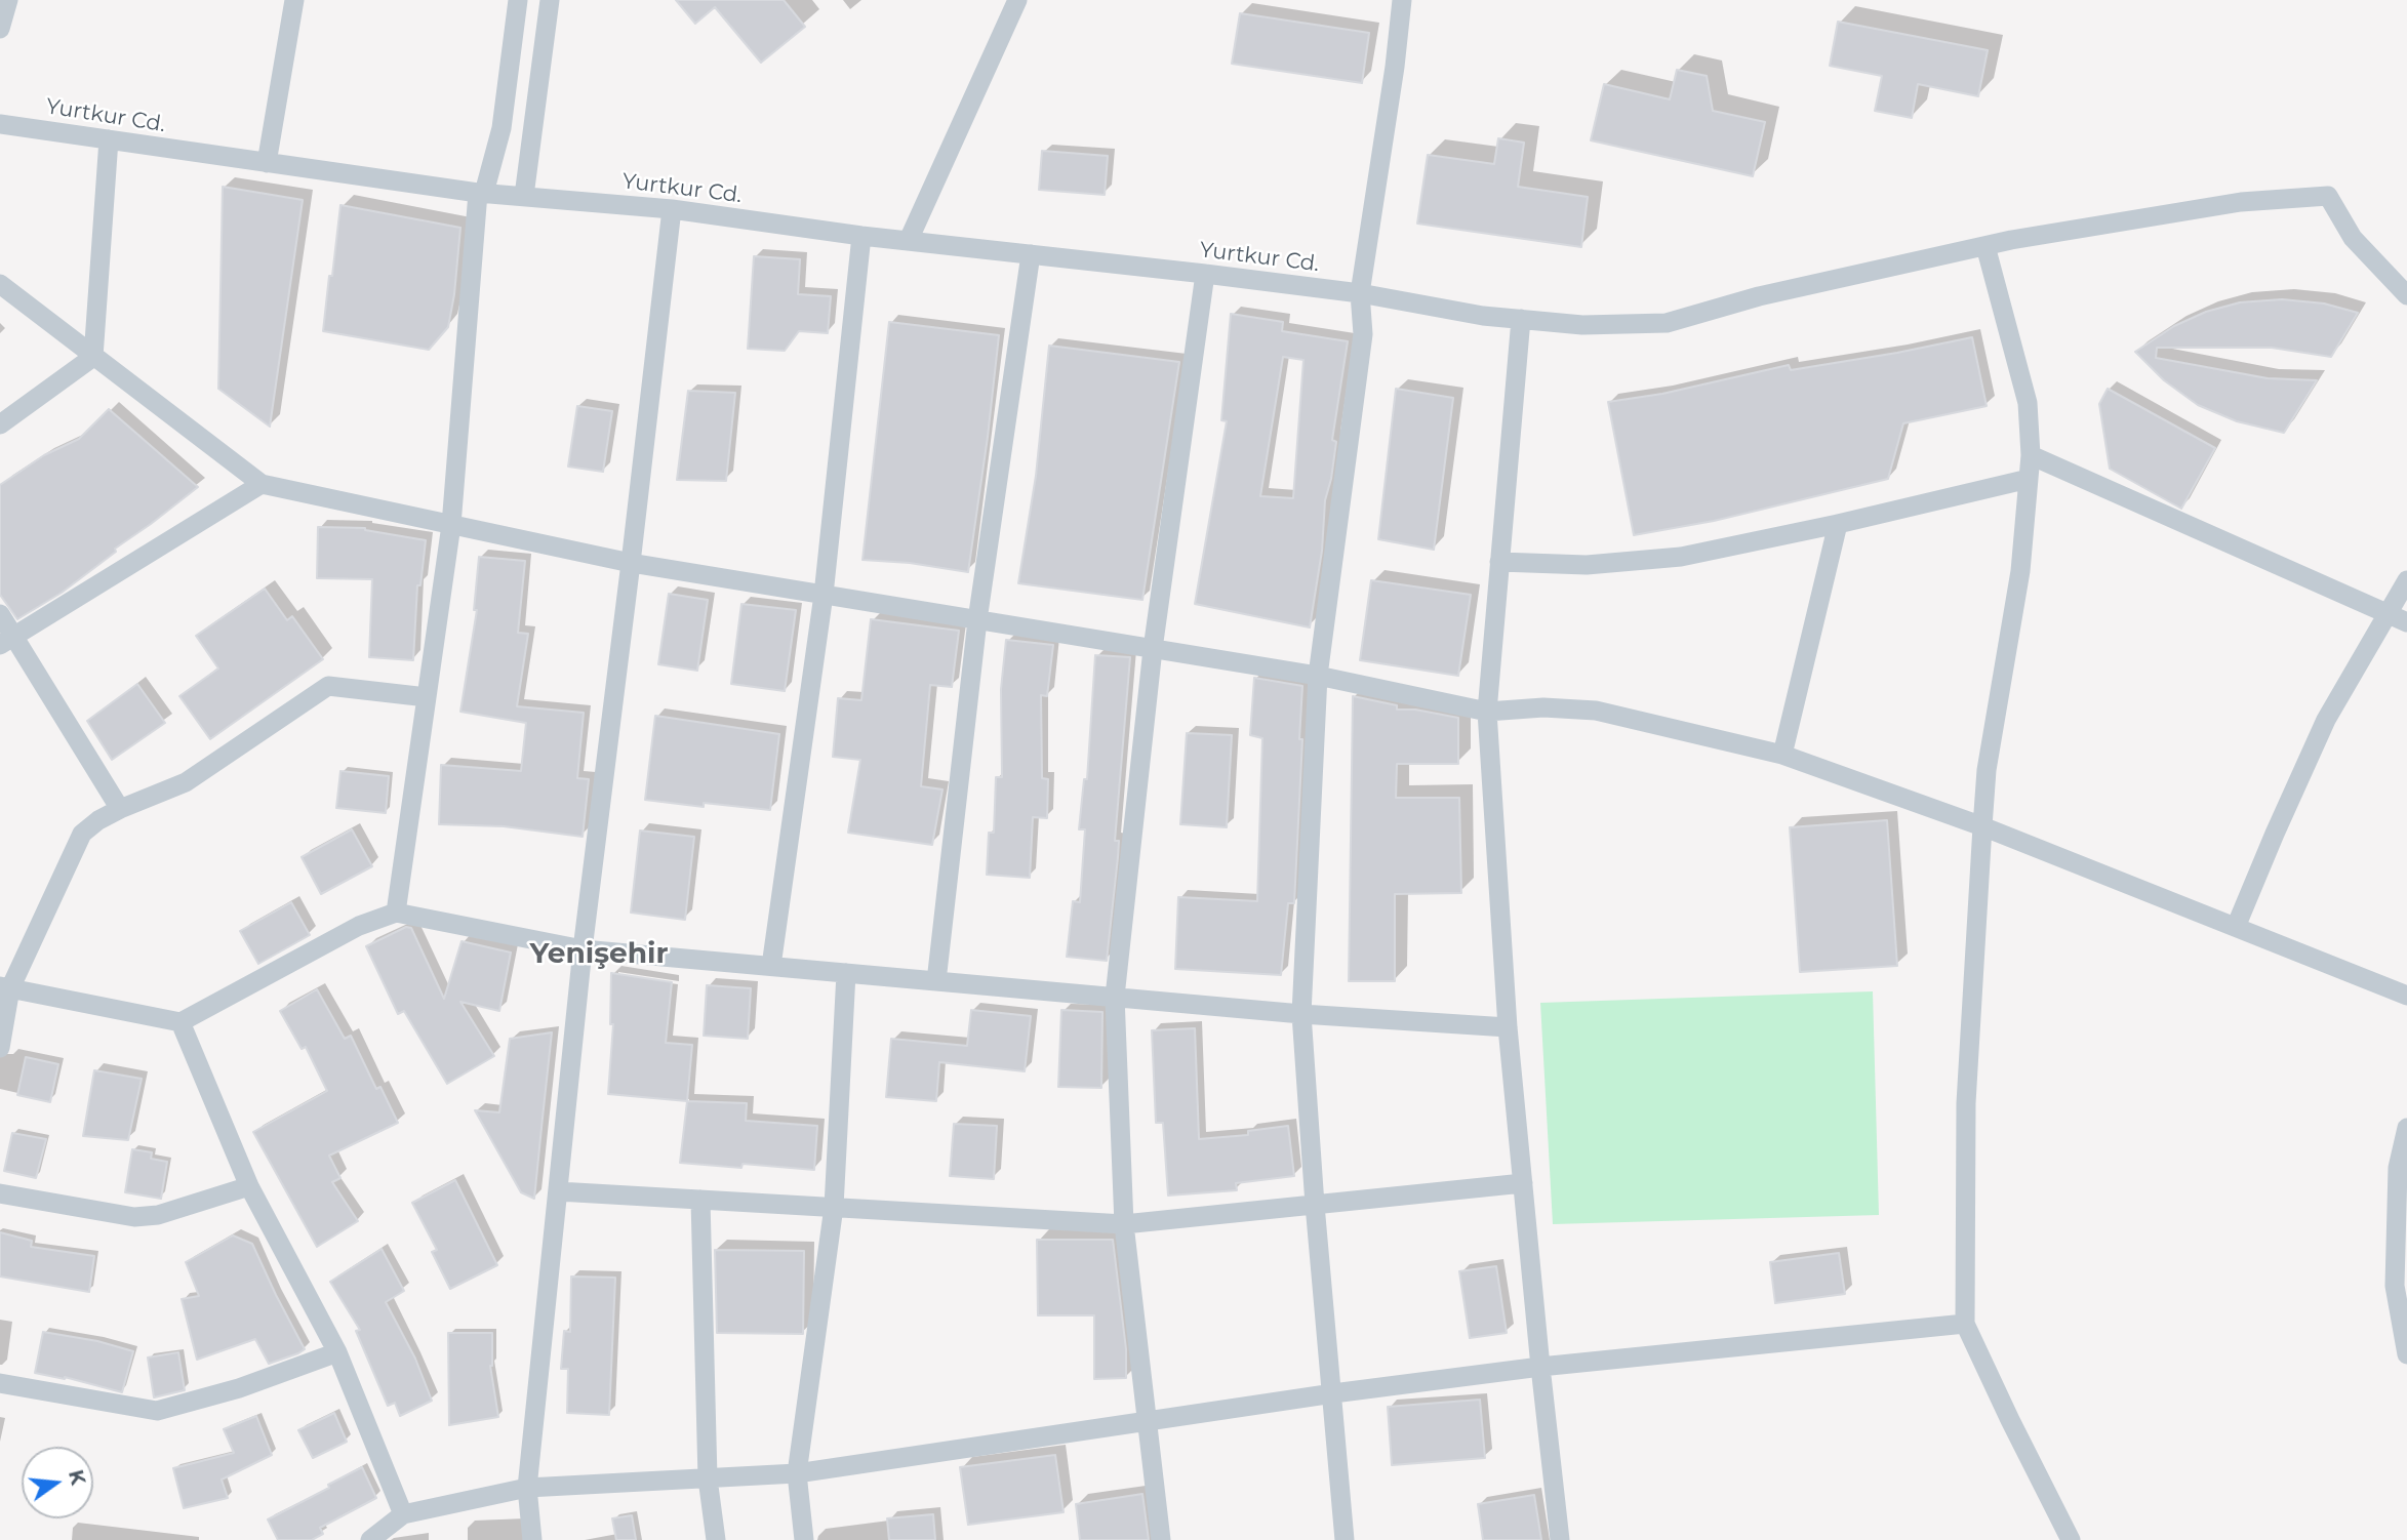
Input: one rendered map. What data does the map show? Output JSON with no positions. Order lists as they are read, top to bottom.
{
  "streets": {
    "street": ["Yurtkur Cd."]
  },
  "districts": ["Yenişehir"],
  "north": "right"
}
